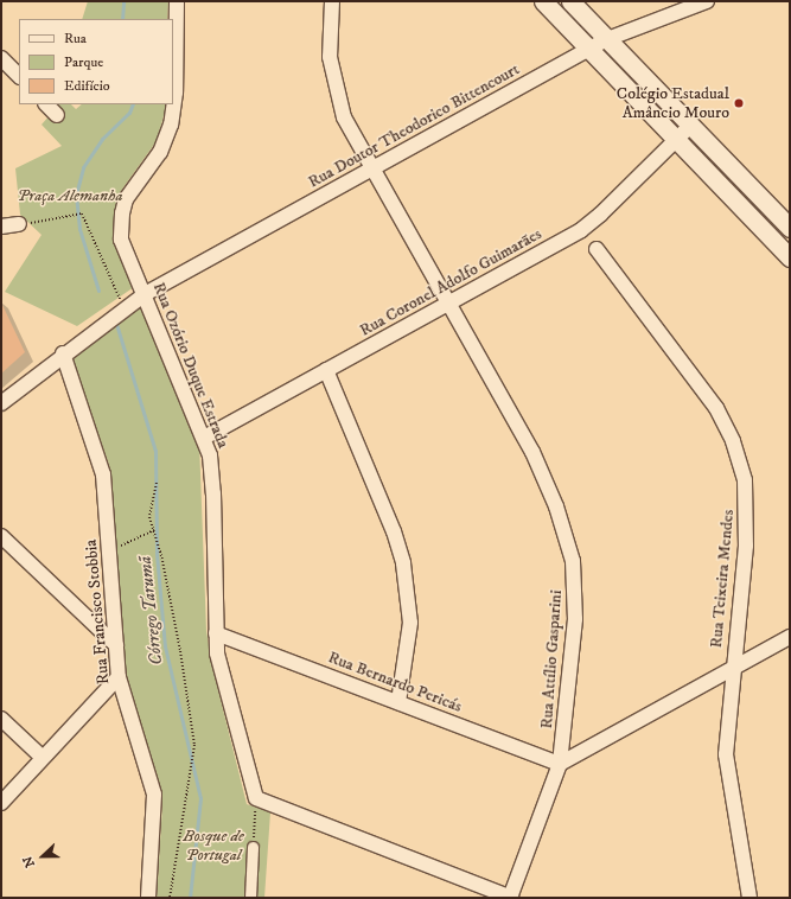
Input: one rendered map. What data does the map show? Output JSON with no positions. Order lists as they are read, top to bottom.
{
  "streets": {
    "street": [
      "Rua Doutor Theodorico Bittencourt",
      "Rua Coronel Adolfo Guimarães",
      "Rua Ozório Duque Estrada",
      "Rua Teixeira Mendes",
      "Rua Francisco Stobbia",
      "Rua Attílio Gasparini",
      "Rua Bernardo Pericás"
    ]
  },
  "crossings": [
    ["Rua Doutor Theodorico Bittencourt", "Rua Ozório Duque Estrada"],
    ["Rua Doutor Theodorico Bittencourt", "Rua Francisco Stobbia"],
    ["Rua Doutor Theodorico Bittencourt", "Rua Attílio Gasparini"],
    ["Rua Coronel Adolfo Guimarães", "Rua Ozório Duque Estrada"],
    ["Rua Coronel Adolfo Guimarães", "Rua Attílio Gasparini"],
    ["Rua Ozório Duque Estrada", "Rua Bernardo Pericás"],
    ["Rua Attílio Gasparini", "Rua Bernardo Pericás"]
  ],
  "water": ["Córrego Tarumã"],
  "parks": ["Praça Alemanha", "Bosque de Portugal"],
  "places": ["Colégio Estadual Amâncio Mouro"],
  "legend": ["Rua", "Parque", "Edifício"],
  "north": "left"
}
